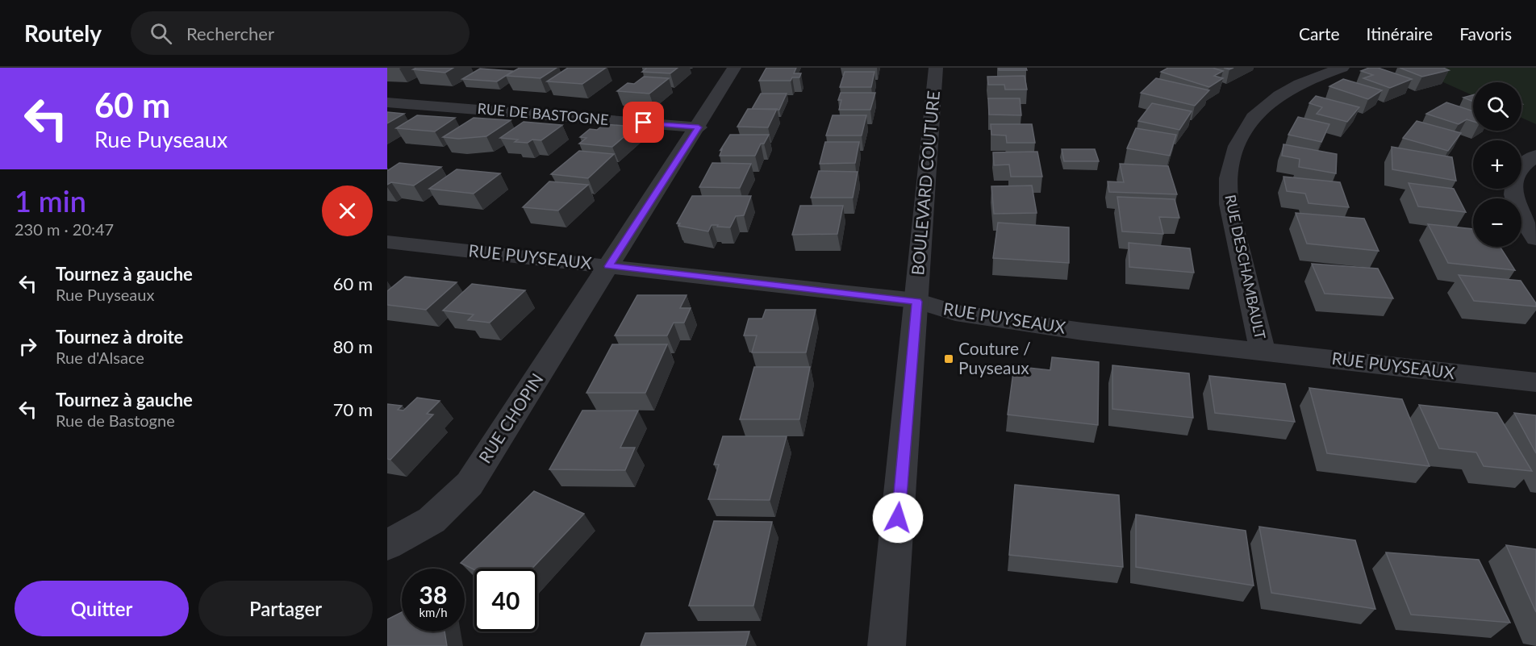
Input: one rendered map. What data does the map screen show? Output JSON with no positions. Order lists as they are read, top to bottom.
{
  "streets": {
    "street": [
      "RUE DE BASTOGNE",
      "BOULEVARD COUTURE",
      "RUE PUYSEAUX",
      "RUE DESCHAMBAULT",
      "RUE CHOPIN"
    ]
  },
  "crossings": [
    ["RUE DE BASTOGNE", "RUE CHOPIN"],
    ["BOULEVARD COUTURE", "RUE PUYSEAUX"],
    ["RUE PUYSEAUX", "RUE DESCHAMBAULT"],
    ["RUE PUYSEAUX", "RUE CHOPIN"]
  ],
  "places": {
    "transit": ["Couture / Puyseaux"]
  },
  "page": {
    "header": "Routely",
    "search": "Rechercher",
    "nav": ["Carte", "Itinéraire", "Favoris"],
    "turn": ["60 m", "Rue Puyseaux"],
    "map_buttons": ["+", "−"],
    "heading": ["1 min", "230 m · 20:47"],
    "list": [
      {
        "name": "Tournez à gauche",
        "note": "Rue Puyseaux",
        "value": "60 m"
      },
      {
        "name": "Tournez à droite",
        "note": "Rue d'Alsace",
        "value": "80 m"
      },
      {
        "name": "Tournez à gauche",
        "note": "Rue de Bastogne",
        "value": "70 m"
      }
    ],
    "speed": "38 km/h",
    "limit": "40",
    "buttons": ["Quitter", "Partager"]
  }
}
